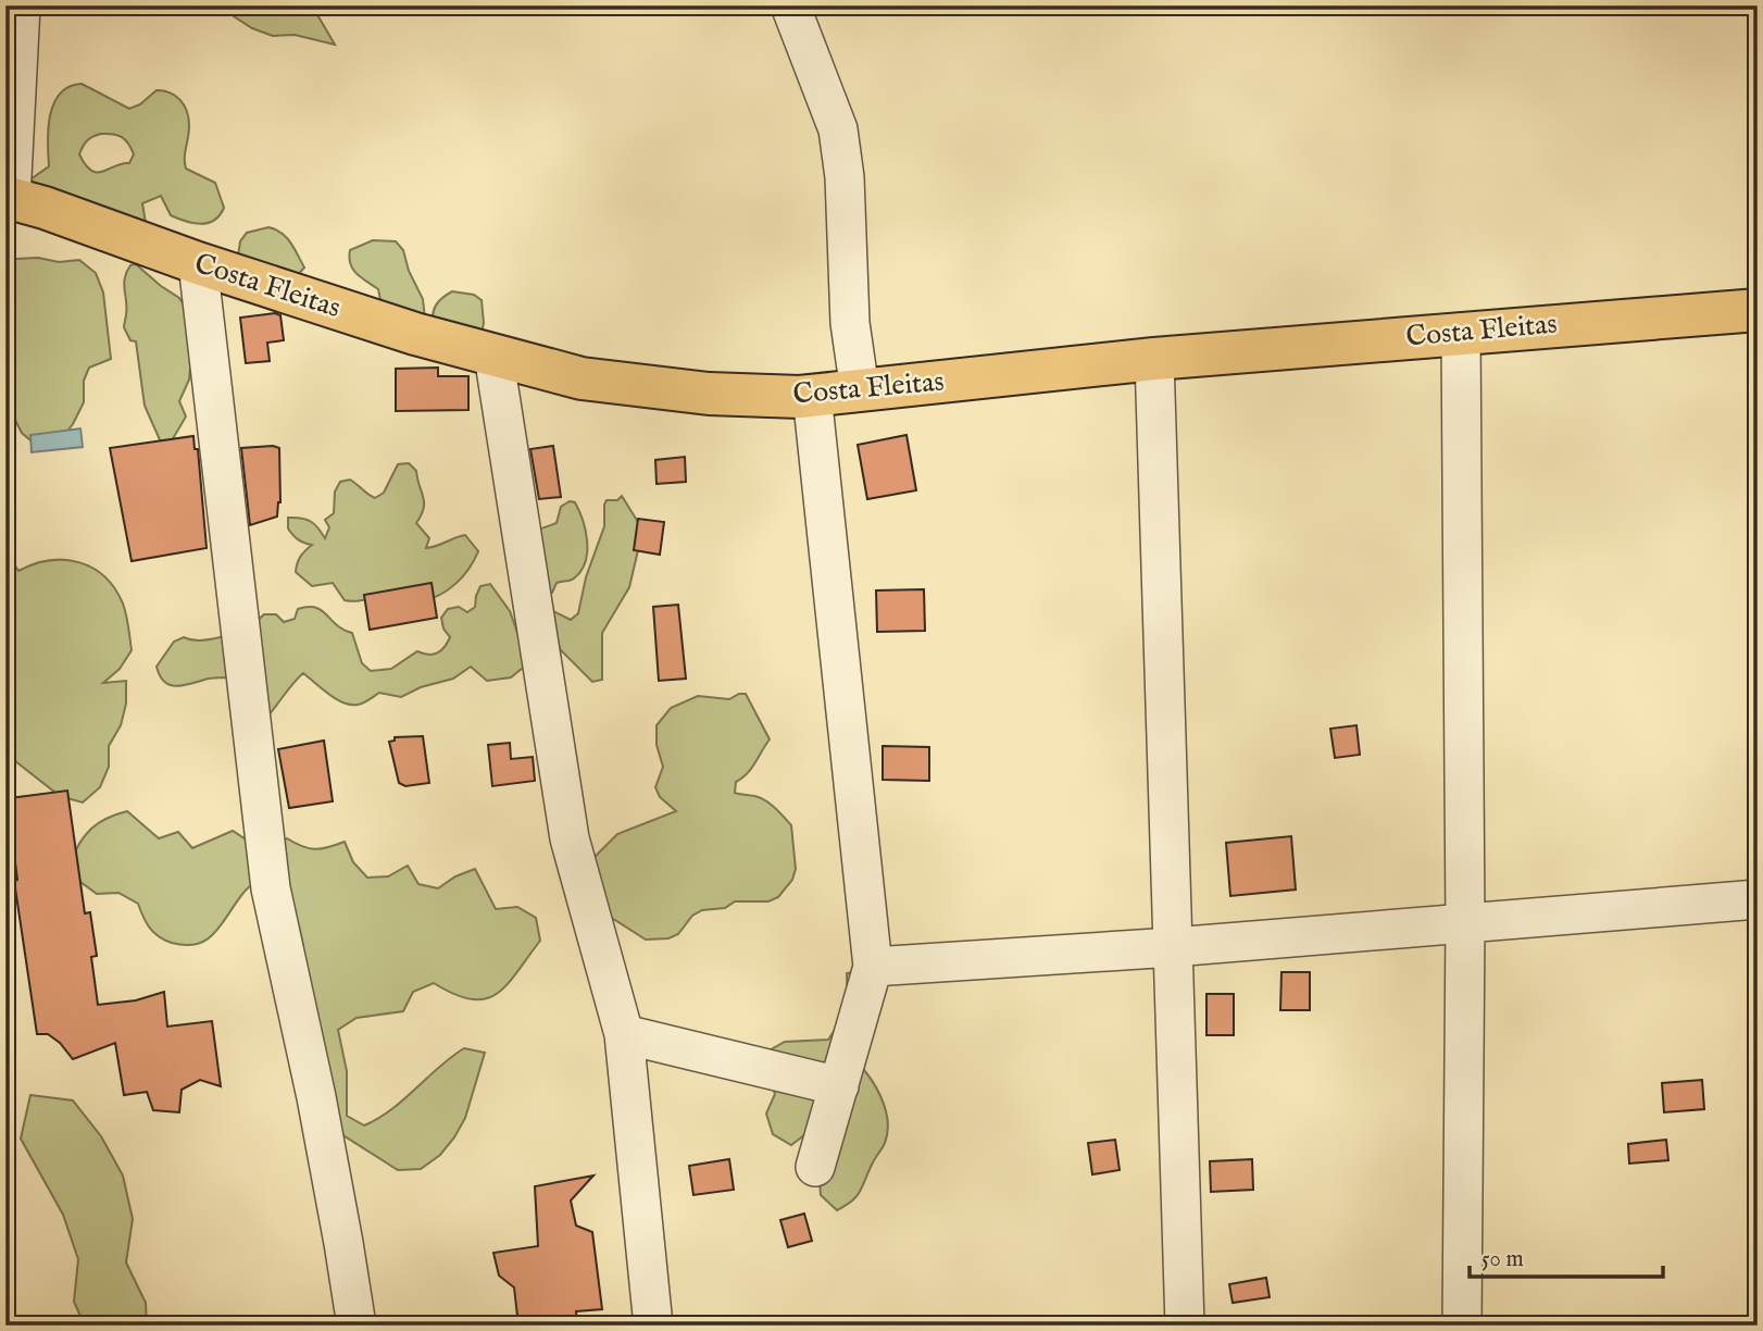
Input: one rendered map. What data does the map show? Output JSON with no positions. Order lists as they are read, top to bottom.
{
  "streets": {
    "main road": ["Costa Fleitas"]
  },
  "scale_bar": "50 m"
}
